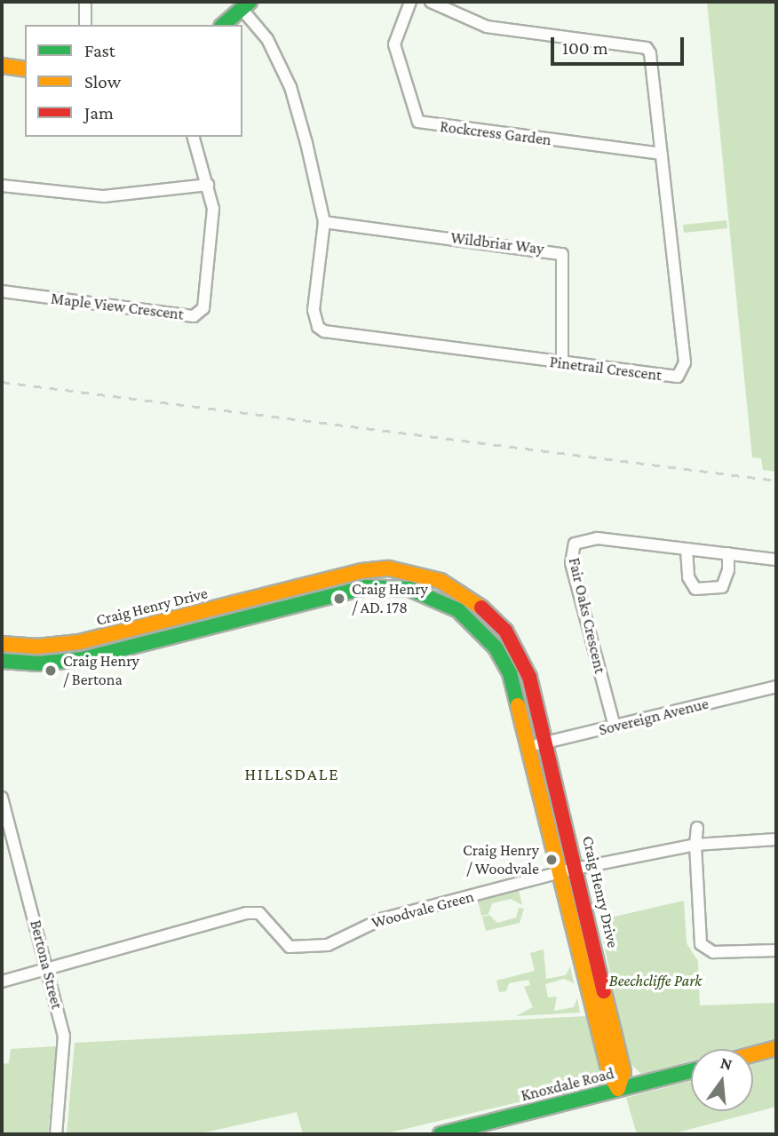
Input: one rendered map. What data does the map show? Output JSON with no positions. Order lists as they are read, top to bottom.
{
  "streets": {
    "street": [
      "Rockcress Garden",
      "Wildbriar Way",
      "Maple View Crescent",
      "Pinetrail Crescent",
      "Craig Henry Drive",
      "Fair Oaks Crescent",
      "Sovereign Avenue",
      "Woodvale Green",
      "Bertona Street",
      "Knoxdale Road"
    ]
  },
  "crossings": [
    ["Rockcress Garden", "Pinetrail Crescent"],
    ["Wildbriar Way", "Pinetrail Crescent"],
    ["Craig Henry Drive", "Sovereign Avenue"],
    ["Craig Henry Drive", "Woodvale Green"],
    ["Craig Henry Drive", "Knoxdale Road"],
    ["Fair Oaks Crescent", "Sovereign Avenue"],
    ["Woodvale Green", "Bertona Street"]
  ],
  "districts": ["HILLSDALE"],
  "parks": ["Beechcliffe Park"],
  "places": ["Craig Henry / AD. 178", "Craig Henry / Bertona", "Craig Henry / Woodvale"],
  "legend": ["Fast", "Slow", "Jam"],
  "scale_bar": "100 m",
  "north": "top"
}
